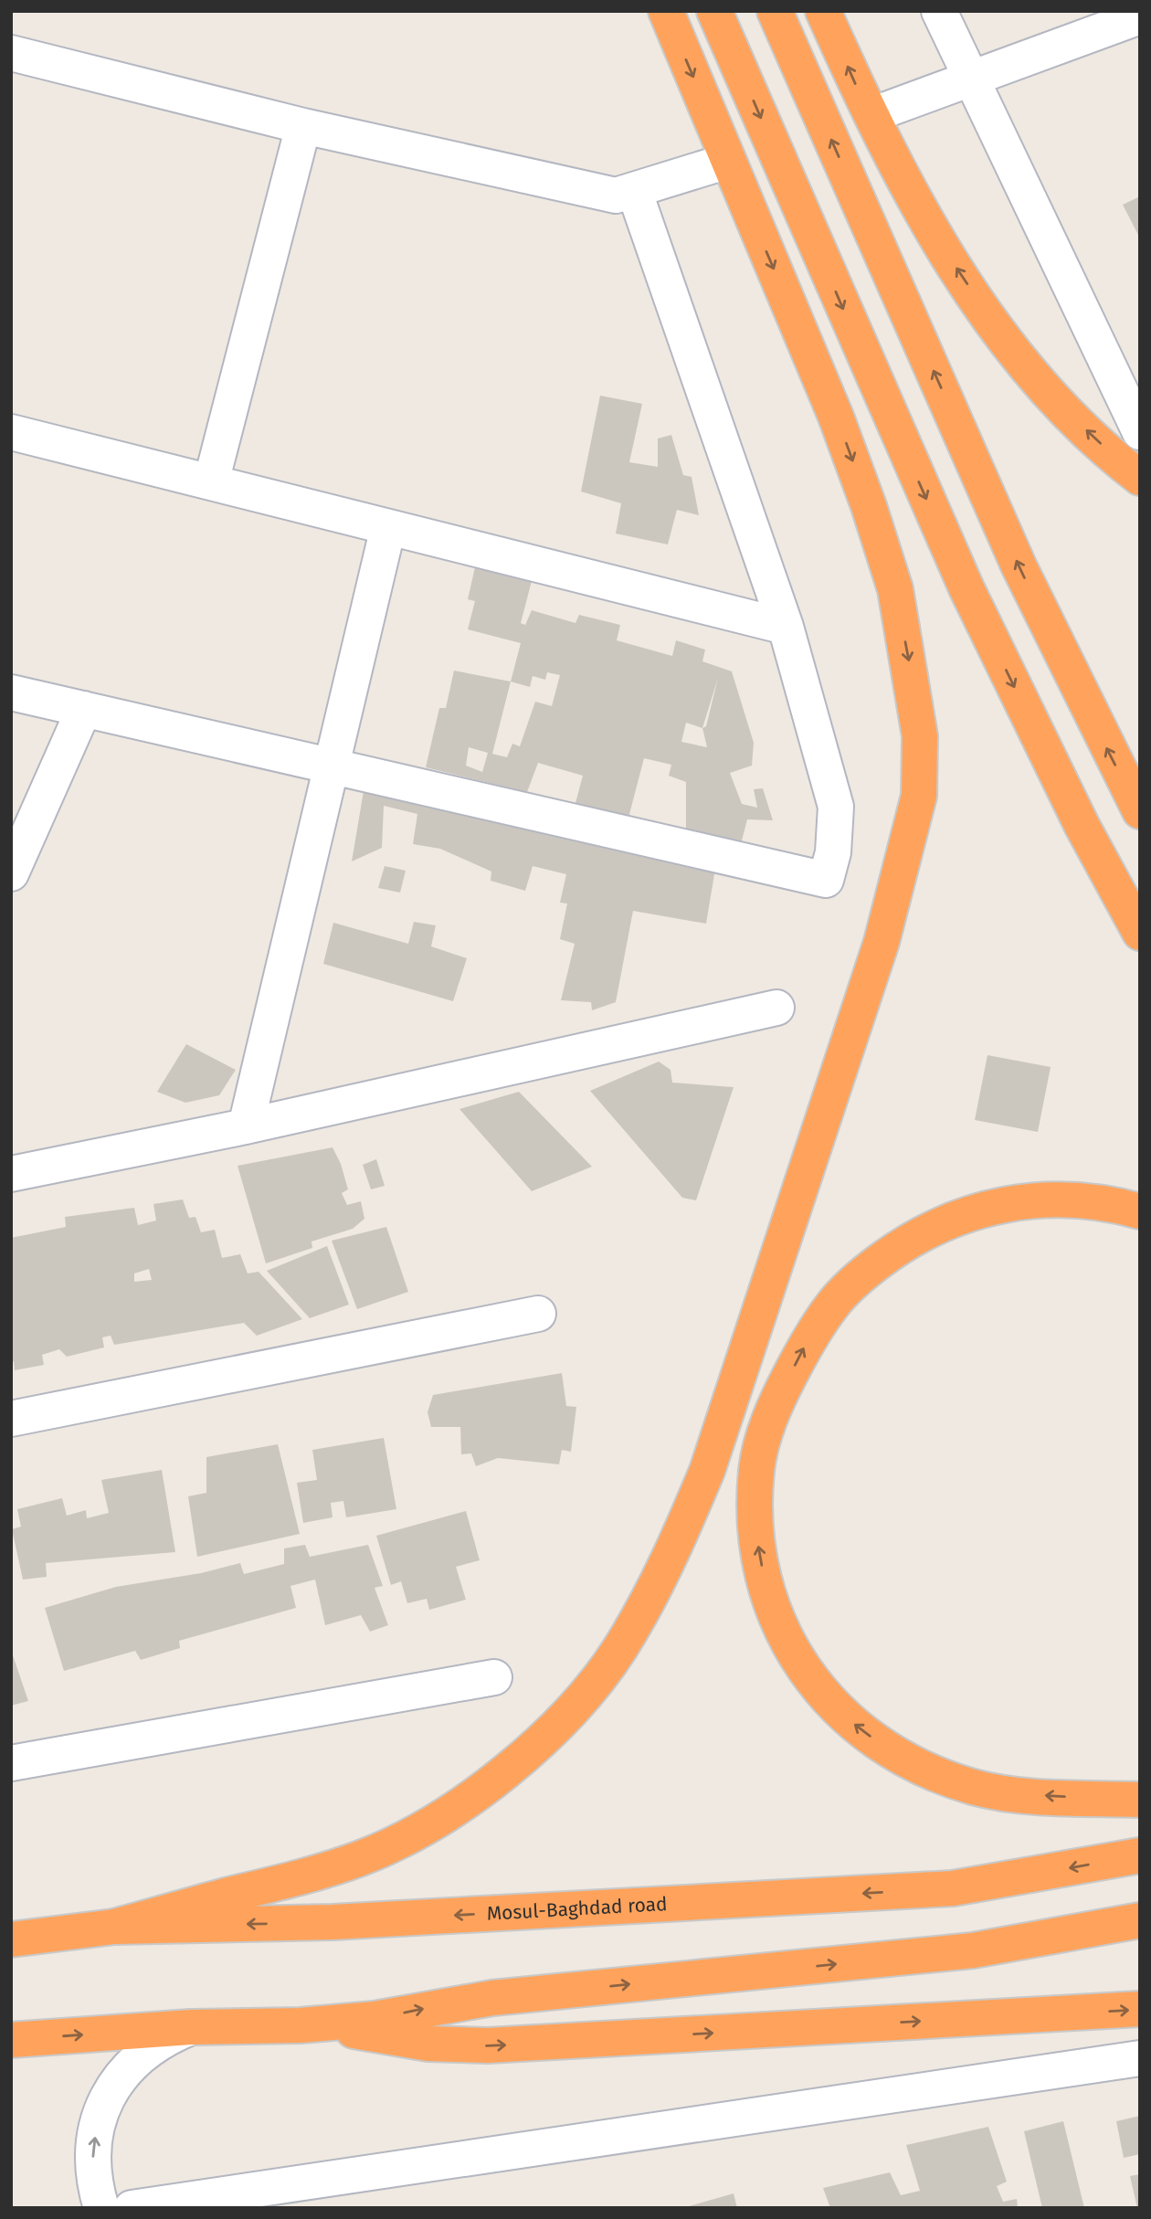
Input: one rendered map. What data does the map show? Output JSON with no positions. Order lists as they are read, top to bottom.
{
  "streets": {
    "highway": ["Mosul-Baghdad road"]
  }
}
